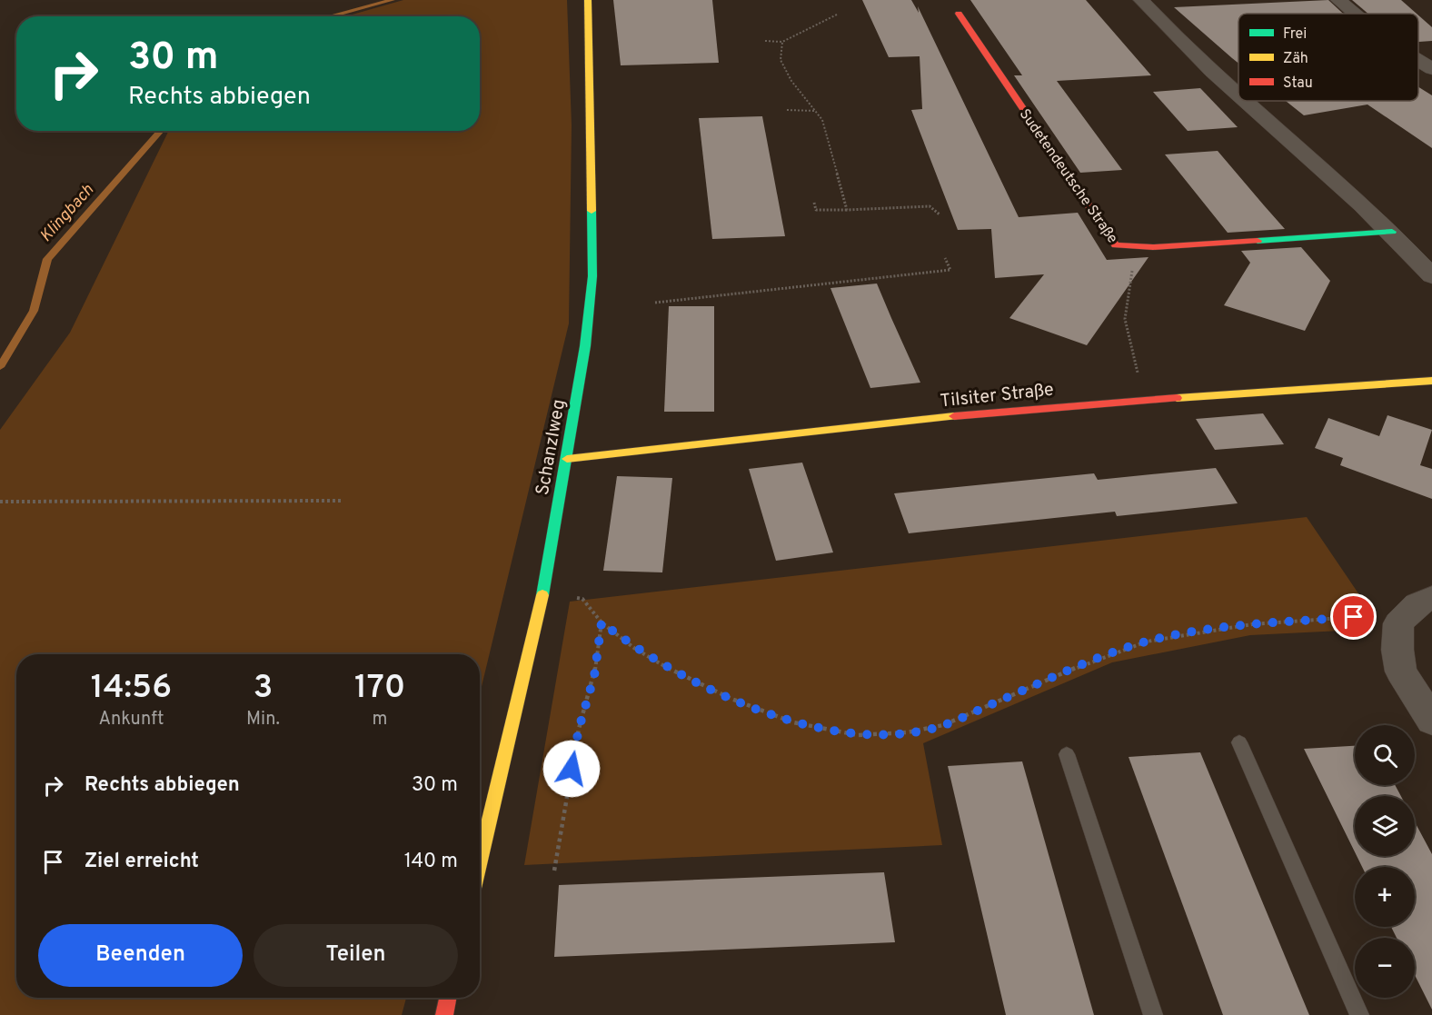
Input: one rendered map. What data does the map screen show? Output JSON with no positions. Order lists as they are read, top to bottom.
{
  "streets": {
    "street": ["Sudetendeutsche Straße", "Tilsiter Straße", "Schanzlweg"]
  },
  "crossings": [
    ["Tilsiter Straße", "Schanzlweg"]
  ],
  "water": ["Klingbach"],
  "legend": ["Frei", "Zäh", "Stau"],
  "page": {
    "turn": ["30 m", "Rechts abbiegen"],
    "eta": [
      "14:56",
      "Ankunft",
      "3",
      "Min.",
      "170",
      "m"
    ],
    "map_buttons": ["+", "−"],
    "list": [
      {
        "name": "Rechts abbiegen",
        "value": "30 m"
      },
      {
        "name": "Ziel erreicht",
        "value": "140 m"
      }
    ],
    "buttons": ["Beenden", "Teilen"]
  }
}
